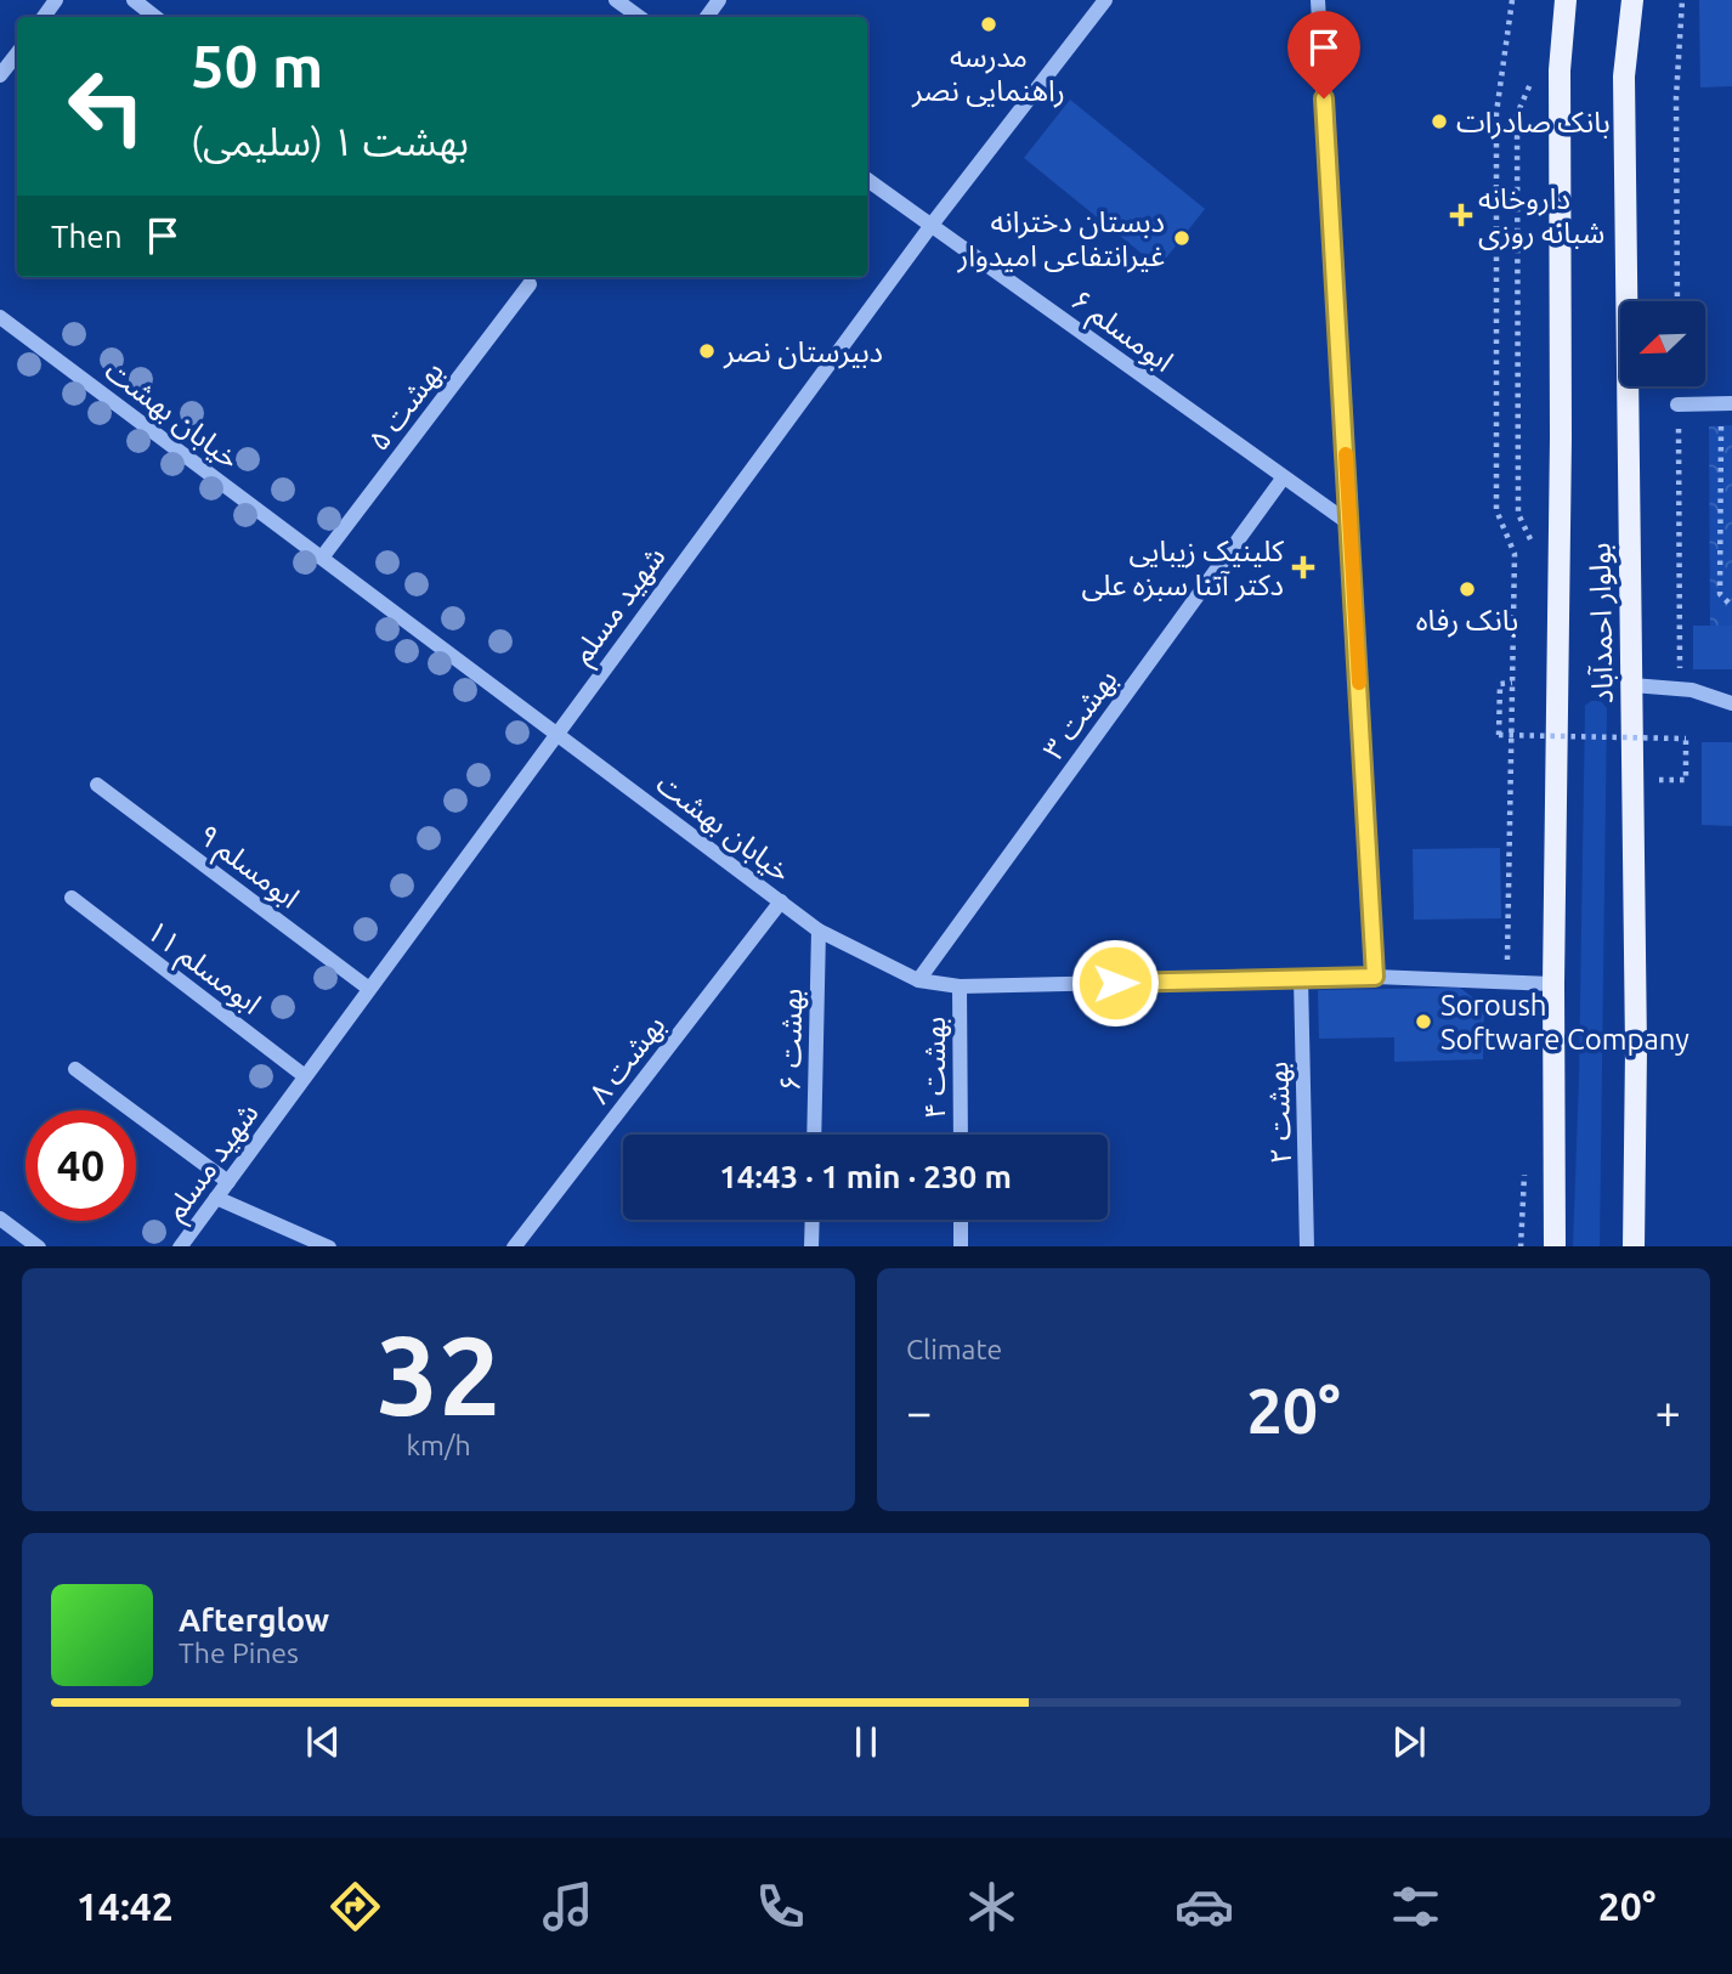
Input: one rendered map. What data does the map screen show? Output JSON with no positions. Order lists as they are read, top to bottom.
{
  "streets": {
    "main road": ["بولوار احمدآباد"],
    "street": [
      "ابومسلم ۶",
      "بهشت ۵",
      "خیابان بهشت",
      "شهید مسلم",
      "بهشت ۳",
      "ابومسلم ۹",
      "ابومسلم ۱۱",
      "بهشت ۶",
      "بهشت ۸",
      "بهشت ۴",
      "بهشت ۲"
    ]
  },
  "crossings": [
    ["ابومسلم ۶", "شهید مسلم"],
    ["ابومسلم ۶", "بهشت ۳"],
    ["بهشت ۵", "خیابان بهشت"],
    ["خیابان بهشت", "شهید مسلم"],
    ["خیابان بهشت", "بولوار احمدآباد"],
    ["خیابان بهشت", "بهشت ۳"],
    ["خیابان بهشت", "بهشت ۶"],
    ["خیابان بهشت", "بهشت ۸"],
    ["خیابان بهشت", "بهشت ۴"],
    ["خیابان بهشت", "بهشت ۲"],
    ["شهید مسلم", "ابومسلم ۹"],
    ["شهید مسلم", "ابومسلم ۱۱"]
  ],
  "places": {
    "other": [
      "مدرسه راهنمایی نصر",
      "بانک صادرات",
      "دبستان دخترانه غیرانتفاعی امیدوار",
      "دبیرستان نصر",
      "بانک رفاه",
      "Soroush Software Company"
    ],
    "health": ["داروخانه شبانه روزی", "کلینیک زیبایی دکتر آتنا سبزه علی"]
  },
  "north": "bottom left",
  "page": {
    "turn": ["50 m", "بهشت ۱ (سلیمی)"],
    "then": "Then",
    "limit": "40",
    "trip": "14:43 · 1 min · 230 m",
    "tile": [
      ["32", "km/h"],
      "Climate"
    ],
    "heat": ["−", "20°", "+"],
    "song": ["Afterglow", "The Pines"],
    "tabs": ["14:42", "20°"]
  }
}
